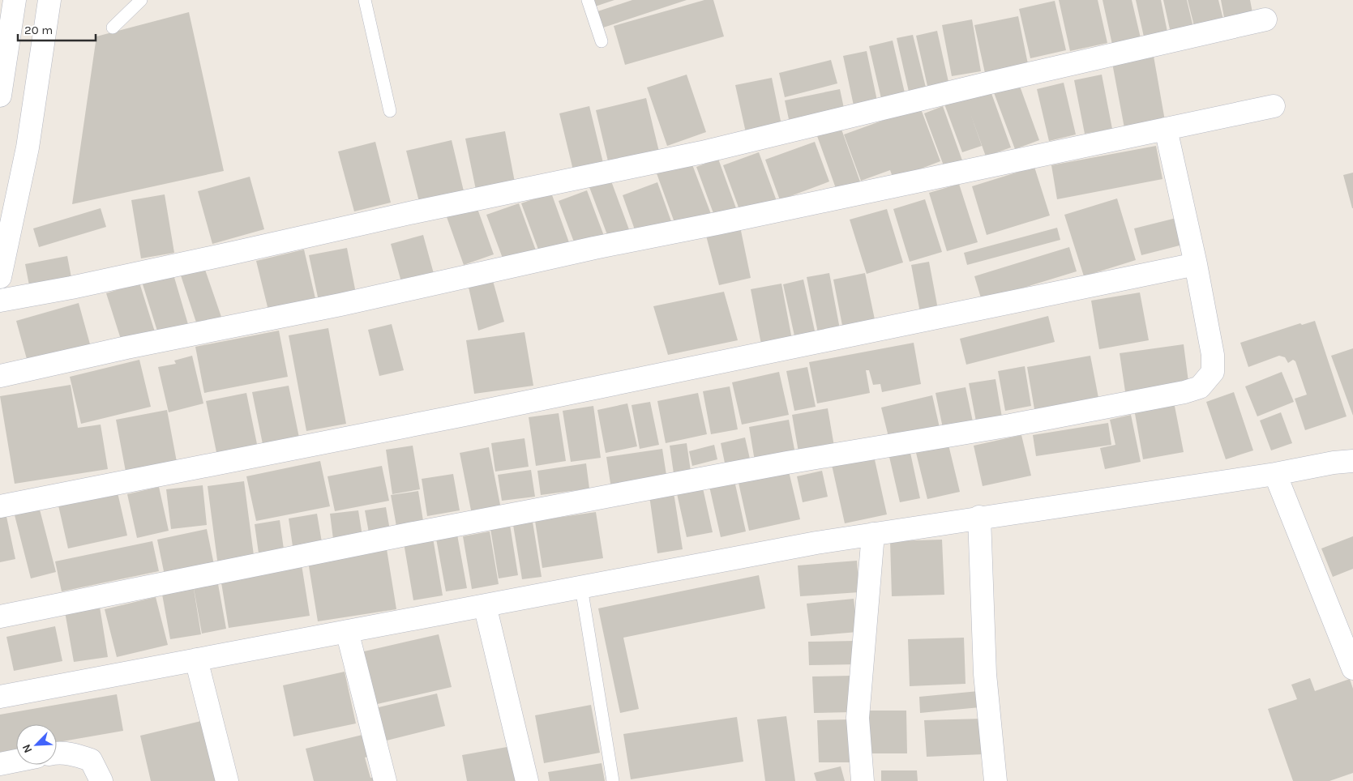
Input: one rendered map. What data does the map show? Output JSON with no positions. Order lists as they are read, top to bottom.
{
  "scale_bar": "20 m",
  "north": "bottom left"
}
